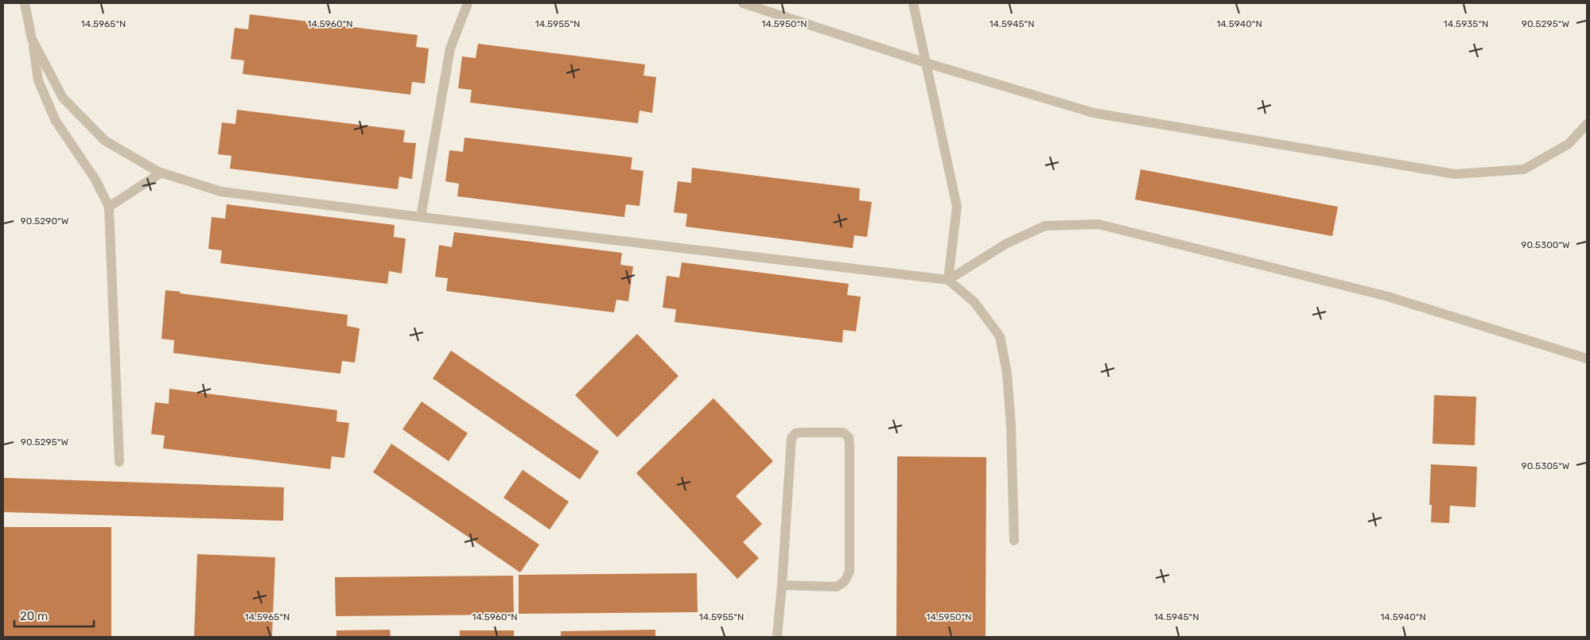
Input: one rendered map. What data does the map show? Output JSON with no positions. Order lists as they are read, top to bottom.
{
  "scale_bar": "20 m",
  "coordinates": [
    "90.5295°W",
    "14.5965°N",
    "14.5960°N",
    "14.5955°N",
    "14.5950°N",
    "14.5945°N",
    "14.5940°N",
    "14.5935°N",
    "90.5290°W",
    "90.5300°W",
    "90.5305°W"
  ]
}
